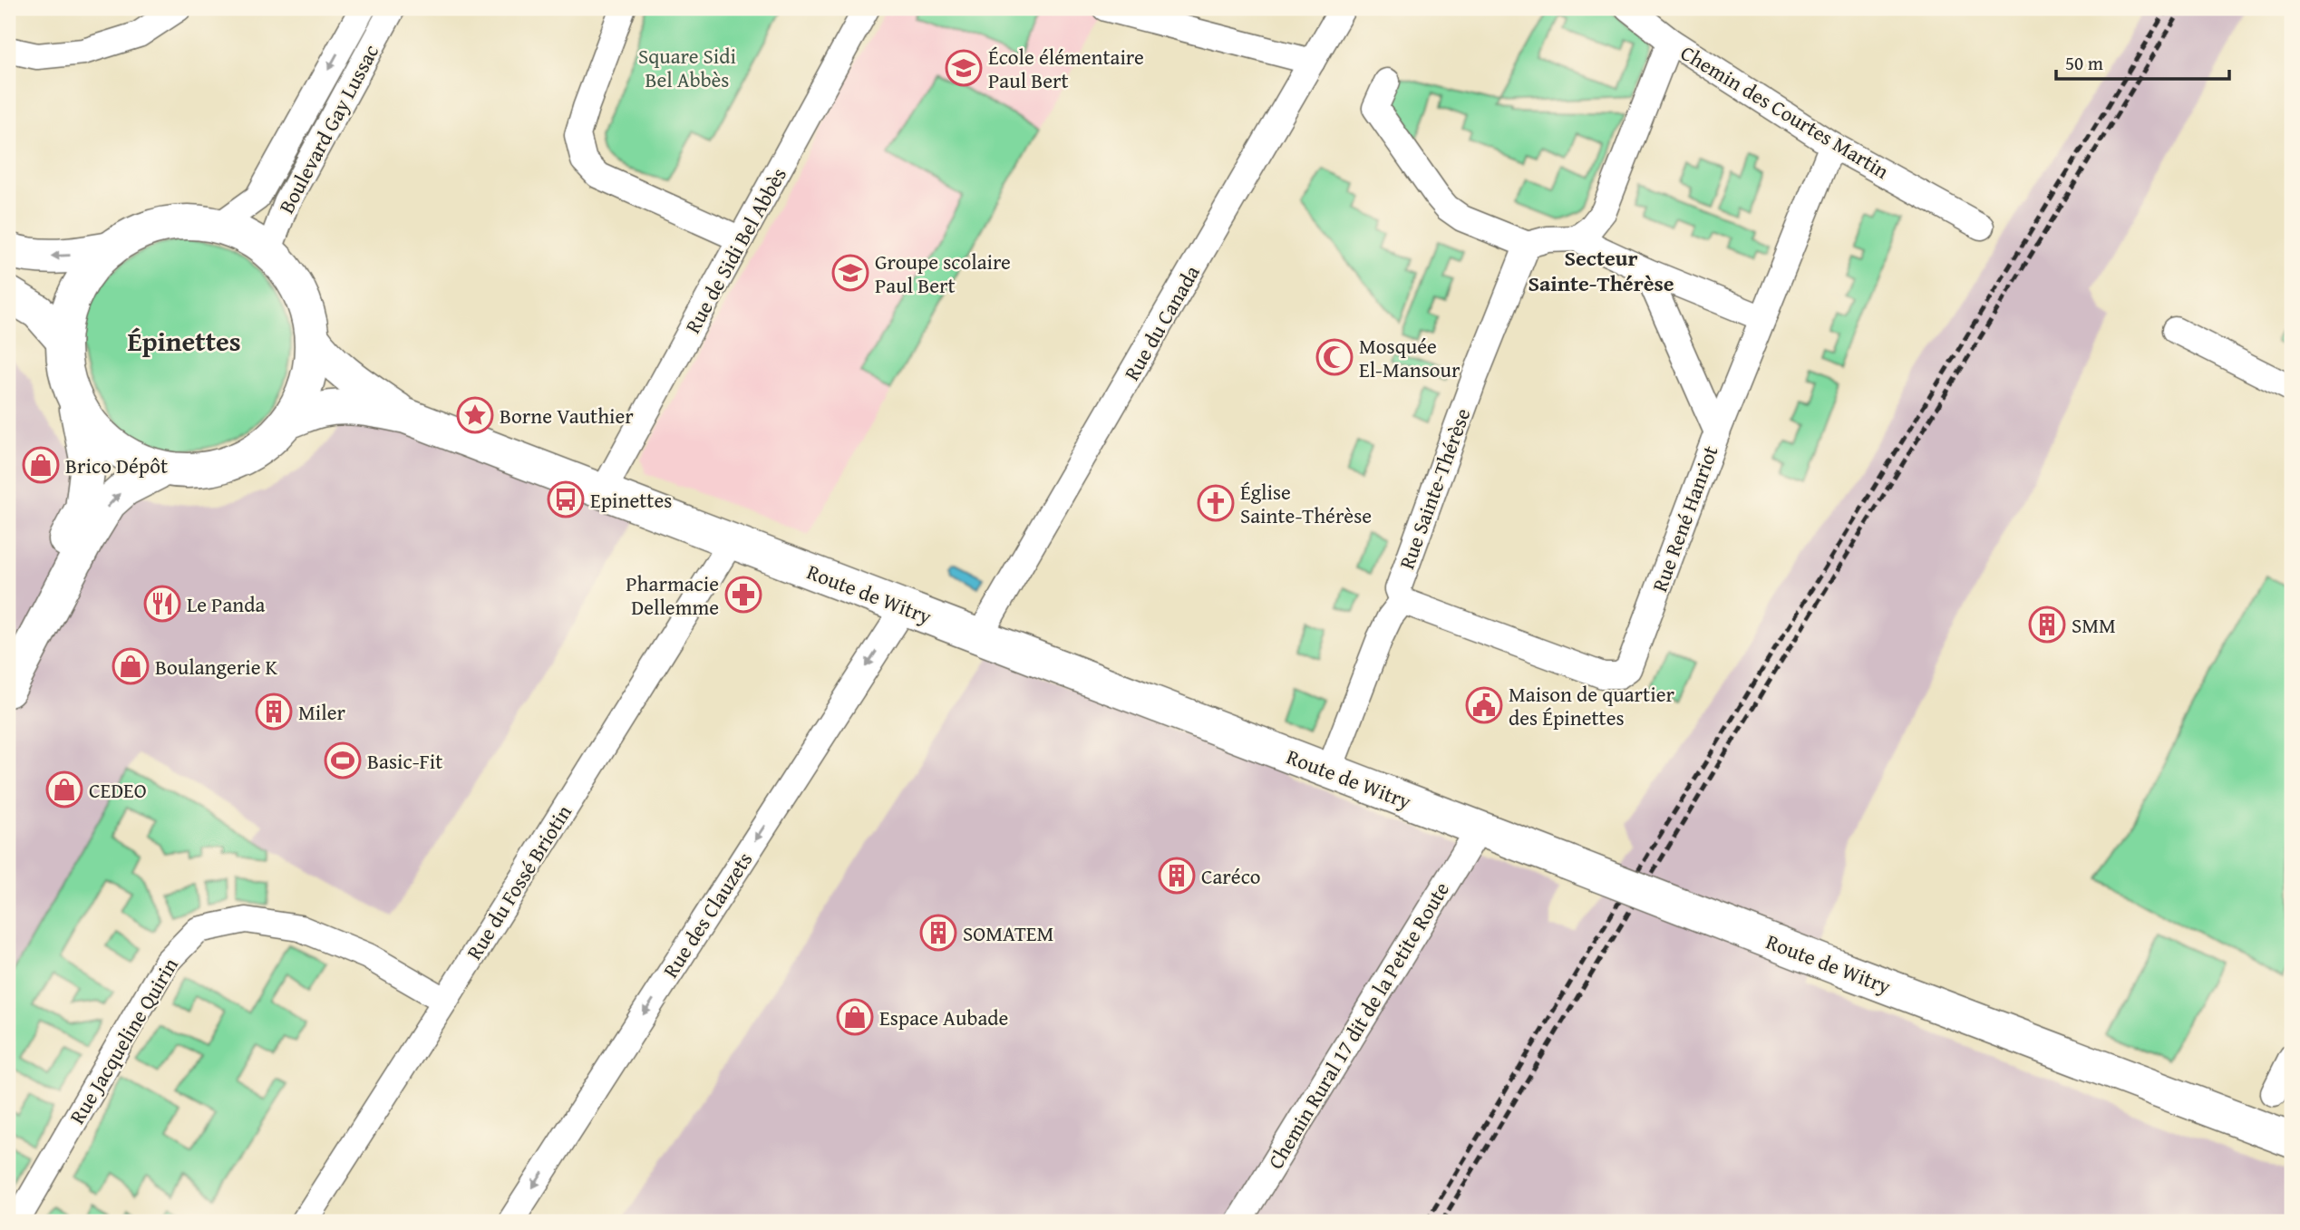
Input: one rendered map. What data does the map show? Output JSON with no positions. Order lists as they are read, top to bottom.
{
  "streets": {
    "main road": ["Route de Witry"],
    "street": [
      "Chemin des Courtes Martin",
      "Boulevard Gay Lussac",
      "Rue de Sidi Bel Abbès",
      "Rue du Canada",
      "Rue Sainte-Thérèse",
      "Rue René Hanriot",
      "Rue du Fossé Briotin",
      "Rue des Clauzets",
      "Chemin Rural 17 dit de la Petite Route",
      "Rue Jacqueline Quirin"
    ]
  },
  "crossings": [
    ["Chemin des Courtes Martin", "Rue René Hanriot"],
    ["Rue de Sidi Bel Abbès", "Route de Witry"],
    ["Rue du Canada", "Route de Witry"],
    ["Rue Sainte-Thérèse", "Rue René Hanriot"],
    ["Rue Sainte-Thérèse", "Route de Witry"],
    ["Route de Witry", "Rue du Fossé Briotin"],
    ["Route de Witry", "Rue des Clauzets"],
    ["Route de Witry", "Chemin Rural 17 dit de la Petite Route"],
    ["Rue du Fossé Briotin", "Rue Jacqueline Quirin"]
  ],
  "one_way": ["Rue des Clauzets"],
  "districts": ["Secteur Sainte-Thérèse", "Épinettes"],
  "parks": ["Square Sidi Bel Abbès"],
  "places": {
    "school or university": ["École élémentaire Paul Bert", "Groupe scolaire Paul Bert"],
    "mosque": ["Mosquée El-Mansour"],
    "place": ["Borne Vauthier"],
    "shop": [
      "Brico Dépôt",
      "Boulangerie K",
      "CEDEO",
      "Espace Aubade"
    ],
    "bus stop": ["Epinettes"],
    "church": ["Église Sainte-Thérèse"],
    "pharmacy": ["Pharmacie Dellemme"],
    "restaurant": ["Le Panda"],
    "building": [
      "SMM",
      "Miler",
      "Caréco",
      "SOMATEM"
    ],
    "public building": ["Maison de quartier des Épinettes"],
    "sports": ["Basic-Fit"]
  },
  "scale_bar": "50 m"
}
